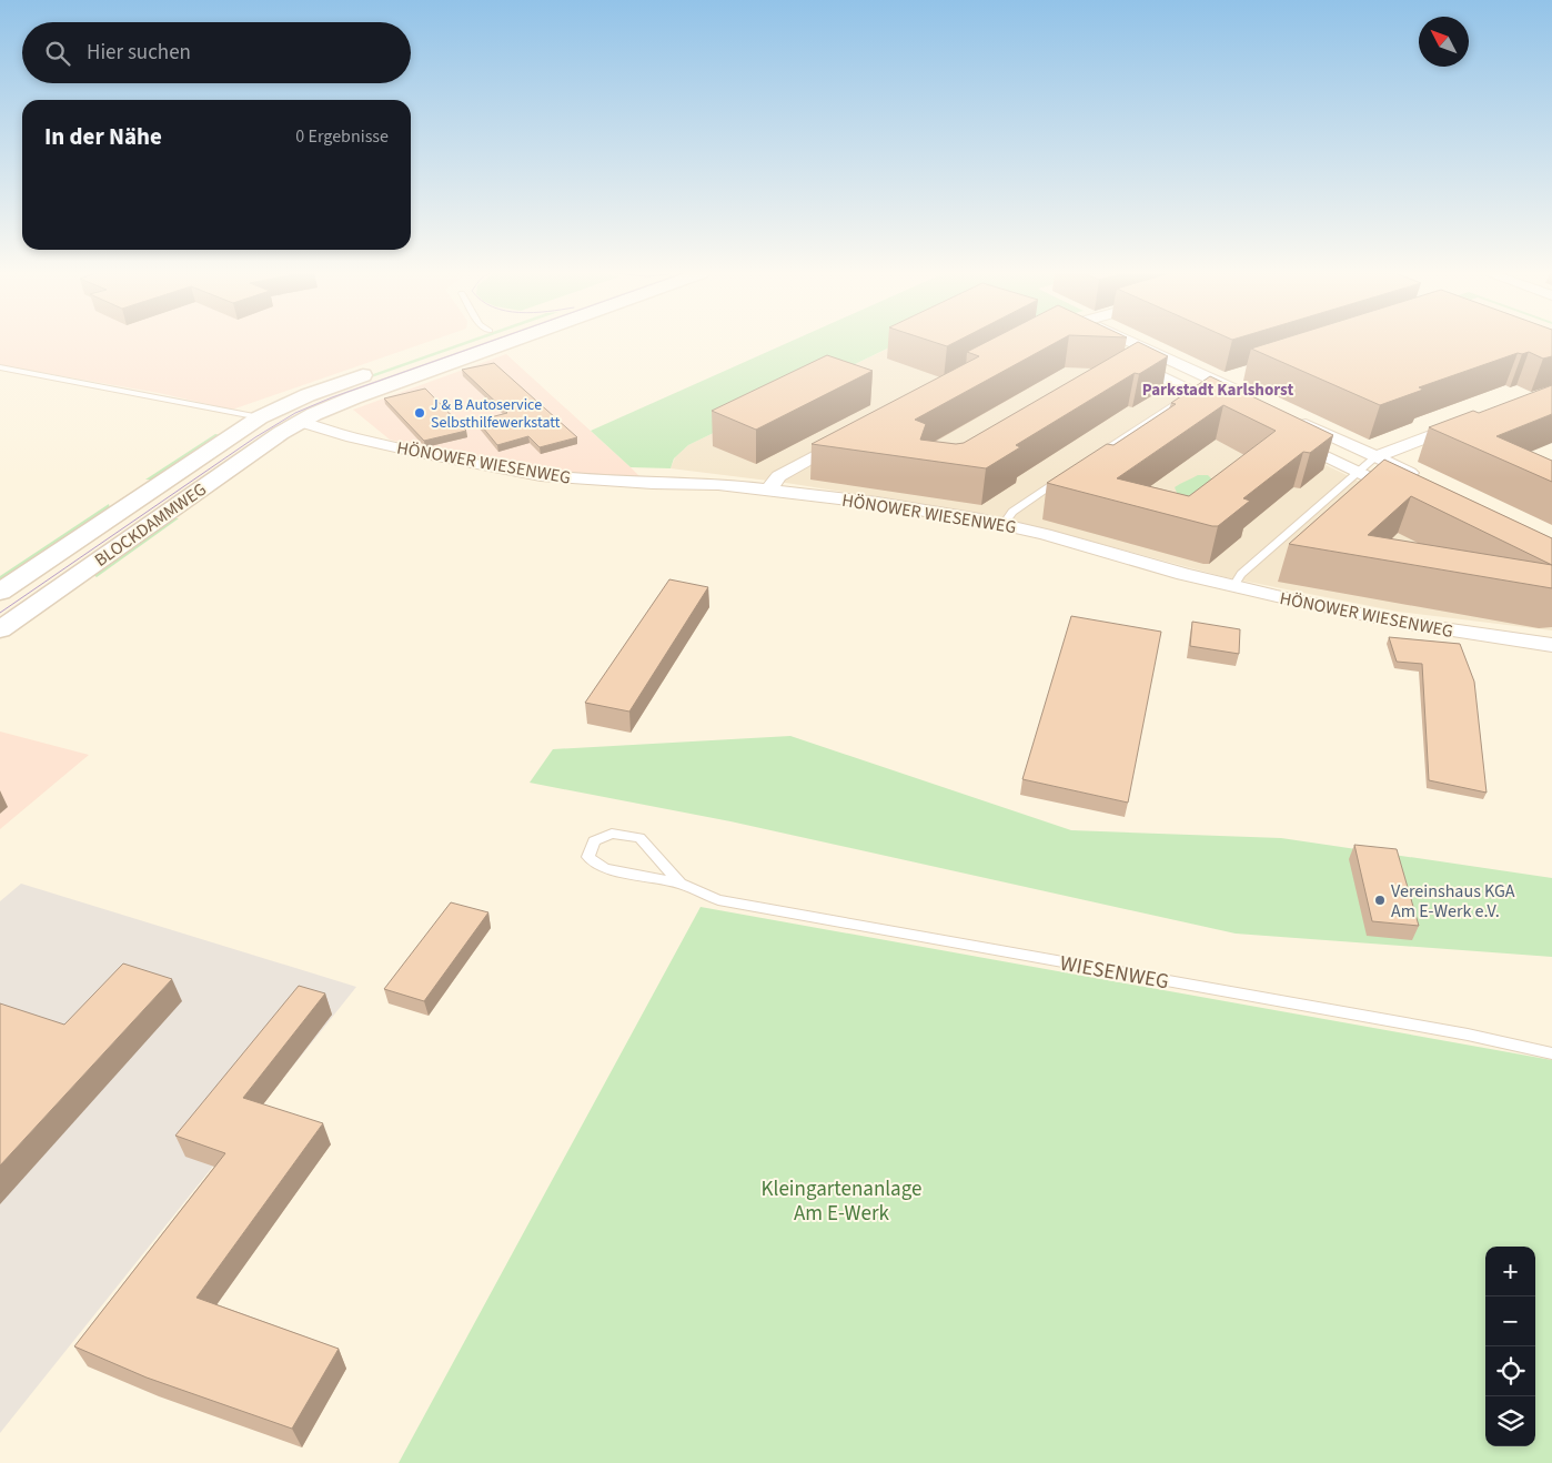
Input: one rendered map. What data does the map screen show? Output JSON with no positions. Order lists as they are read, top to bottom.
{
  "streets": {
    "street": ["HÖNOWER WIESENWEG", "BLOCKDAMMWEG"],
    "lane": ["WIESENWEG"]
  },
  "crossings": [
    ["HÖNOWER WIESENWEG", "BLOCKDAMMWEG"]
  ],
  "districts": ["Parkstadt Karlshorst"],
  "parks": ["Kleingartenanlage Am E-Werk"],
  "places": ["J & B Autoservice Selbsthilfewerkstatt", "Vereinshaus KGA Am E-Werk e.V."],
  "north": "top left",
  "page": {
    "search": "Hier suchen",
    "heading": ["In der Nähe", "0 Ergebnisse"],
    "map_buttons": ["+", "−"]
  }
}
